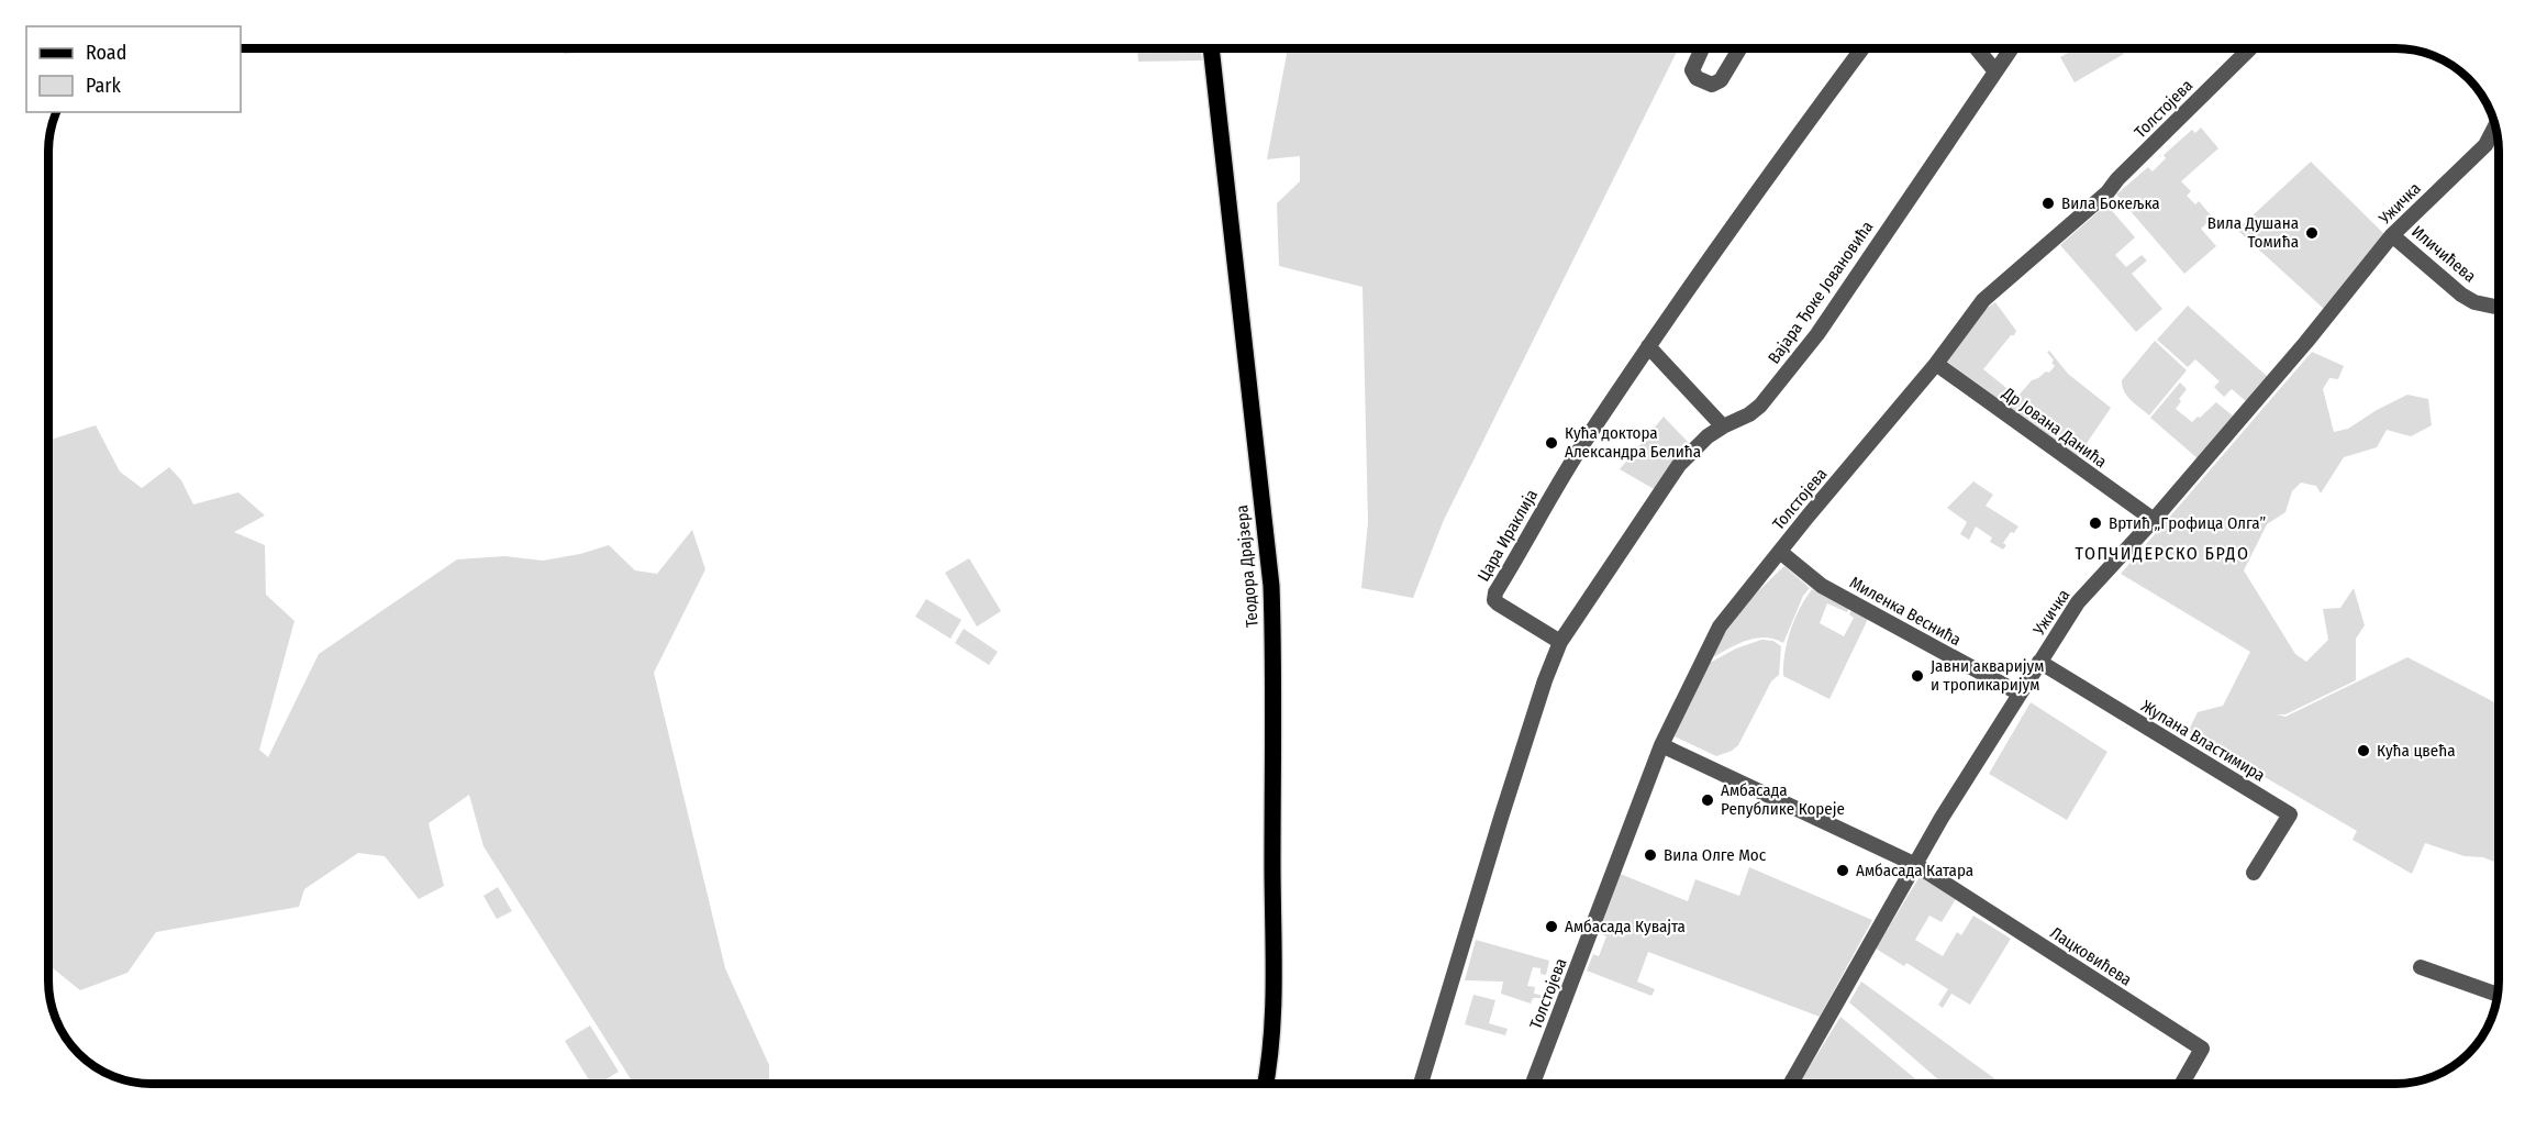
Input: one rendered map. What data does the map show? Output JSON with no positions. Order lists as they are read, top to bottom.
{
  "streets": {
    "main road": ["Теодора Драјзера"],
    "street": [
      "Толстојева",
      "Ужичка",
      "Иличићева",
      "Вајара Ђоке Јовановића",
      "Др Јована Данића",
      "Цара Ираклија",
      "Миленка Веснића",
      "Жупана Властимира",
      "Лацковићева"
    ]
  },
  "crossings": [
    ["Толстојева", "Др Јована Данића"],
    ["Толстојева", "Миленка Веснића"],
    ["Ужичка", "Иличићева"],
    ["Ужичка", "Др Јована Данића"],
    ["Ужичка", "Миленка Веснића"],
    ["Ужичка", "Жупана Властимира"],
    ["Ужичка", "Лацковићева"],
    ["Вајара Ђоке Јовановића", "Цара Ираклија"]
  ],
  "districts": ["ТОПЧИДЕРСКО БРДО"],
  "places": [
    "Вила Бокељка",
    "Вила Душана Томића",
    "Кућа доктора Александра Белића",
    "Вртић „Грофица Олга”",
    "Јавни акваријум и тропикаријум",
    "Кућа цвећа",
    "Амбасада Републике Кореје",
    "Вила Олге Мос",
    "Амбасада Катара",
    "Амбасада Кувајта"
  ],
  "legend": ["Road", "Park"]
}
